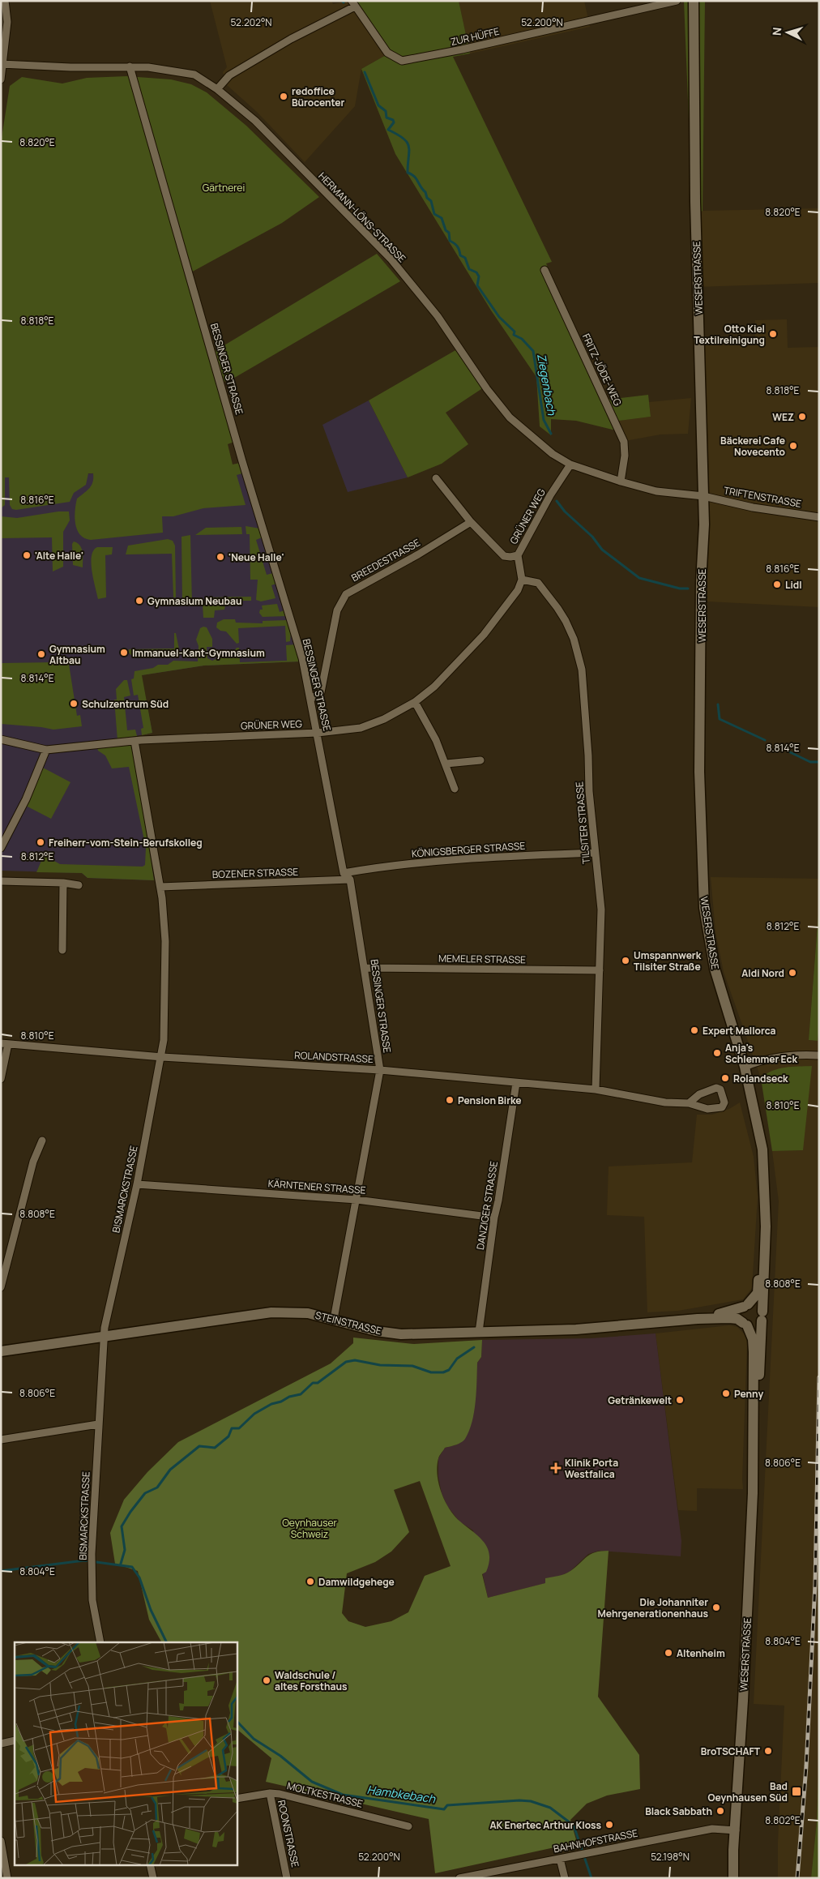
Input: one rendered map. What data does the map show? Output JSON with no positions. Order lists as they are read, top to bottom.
{
  "streets": {
    "main road": ["WESERSTRASSE", "STEINSTRASSE"],
    "street": [
      "ZUR HÜFFE",
      "HERMANN-LÖNS-STRASSE",
      "BESSINGER STRASSE",
      "FRITZ-JÖDE-WEG",
      "TRIFTENSTRASSE",
      "GRÜNER WEG",
      "BREEDESTRASSE",
      "TILSITER STRASSE",
      "KÖNIGSBERGER STRASSE",
      "BOZENER STRASSE",
      "MEMELER STRASSE",
      "ROLANDSTRASSE",
      "KÄRNTENER STRASSE",
      "BISMARCKSTRASSE",
      "DANZIGER STRASSE",
      "MOLTKESTRASSE",
      "ROONSTRASSE",
      "BAHNHOFSTRASSE"
    ]
  },
  "crossings": [
    ["HERMANN-LÖNS-STRASSE", "WESERSTRASSE"],
    ["HERMANN-LÖNS-STRASSE", "BESSINGER STRASSE"],
    ["HERMANN-LÖNS-STRASSE", "FRITZ-JÖDE-WEG"],
    ["HERMANN-LÖNS-STRASSE", "TRIFTENSTRASSE"],
    ["HERMANN-LÖNS-STRASSE", "GRÜNER WEG"],
    ["WESERSTRASSE", "TRIFTENSTRASSE"],
    ["WESERSTRASSE", "STEINSTRASSE"],
    ["WESERSTRASSE", "BAHNHOFSTRASSE"],
    ["BESSINGER STRASSE", "GRÜNER WEG"],
    ["BESSINGER STRASSE", "BREEDESTRASSE"],
    ["BESSINGER STRASSE", "KÖNIGSBERGER STRASSE"],
    ["BESSINGER STRASSE", "BOZENER STRASSE"],
    ["BESSINGER STRASSE", "MEMELER STRASSE"],
    ["BESSINGER STRASSE", "ROLANDSTRASSE"],
    ["BESSINGER STRASSE", "KÄRNTENER STRASSE"],
    ["BESSINGER STRASSE", "STEINSTRASSE"],
    ["GRÜNER WEG", "TILSITER STRASSE"],
    ["GRÜNER WEG", "BISMARCKSTRASSE"],
    ["TILSITER STRASSE", "KÖNIGSBERGER STRASSE"],
    ["TILSITER STRASSE", "MEMELER STRASSE"],
    ["TILSITER STRASSE", "ROLANDSTRASSE"],
    ["BOZENER STRASSE", "BISMARCKSTRASSE"],
    ["ROLANDSTRASSE", "BISMARCKSTRASSE"],
    ["ROLANDSTRASSE", "DANZIGER STRASSE"],
    ["KÄRNTENER STRASSE", "BISMARCKSTRASSE"],
    ["KÄRNTENER STRASSE", "DANZIGER STRASSE"],
    ["BISMARCKSTRASSE", "STEINSTRASSE"],
    ["DANZIGER STRASSE", "STEINSTRASSE"],
    ["MOLTKESTRASSE", "ROONSTRASSE"]
  ],
  "water": ["Ziegenbach", "Hambkebach"],
  "parks": ["Gärtnerei", "Oeynhauser Schweiz"],
  "places": {
    "other": [
      "redoffice Bürocenter",
      "Otto Kiel Textilreinigung",
      "WEZ",
      "Bäckerei Cafe Novecento",
      "'Alte Halle'",
      "'Neue Halle'",
      "Lidl",
      "Gymnasium Neubau",
      "Immanuel-Kant-Gymnasium",
      "Gymnasium Altbau",
      "Schulzentrum Süd",
      "Freiherr-vom-Stein-Berufskolleg",
      "Umspannwerk Tilsiter Straße",
      "Aldi Nord",
      "Expert Mallorca",
      "Anja's Schlemmer Eck",
      "Rolandseck",
      "Pension Birke",
      "Penny",
      "Getränkewelt",
      "Damwildgehege",
      "Die Johanniter Mehrgenerationenhaus",
      "Altenheim",
      "Waldschule / altes Forsthaus",
      "BroTSCHAFT",
      "Black Sabbath",
      "AK Enertec Arthur Kloss"
    ],
    "health": ["Klinik Porta Westfalica"],
    "transit": ["Bad Oeynhausen Süd"]
  },
  "north": "left",
  "coordinates": [
    "52.202°N",
    "52.200°N",
    "8.820°E",
    "8.818°E",
    "8.816°E",
    "8.814°E",
    "8.812°E",
    "8.810°E",
    "8.808°E",
    "8.806°E",
    "8.804°E",
    "8.802°E",
    "52.198°N"
  ]
}
